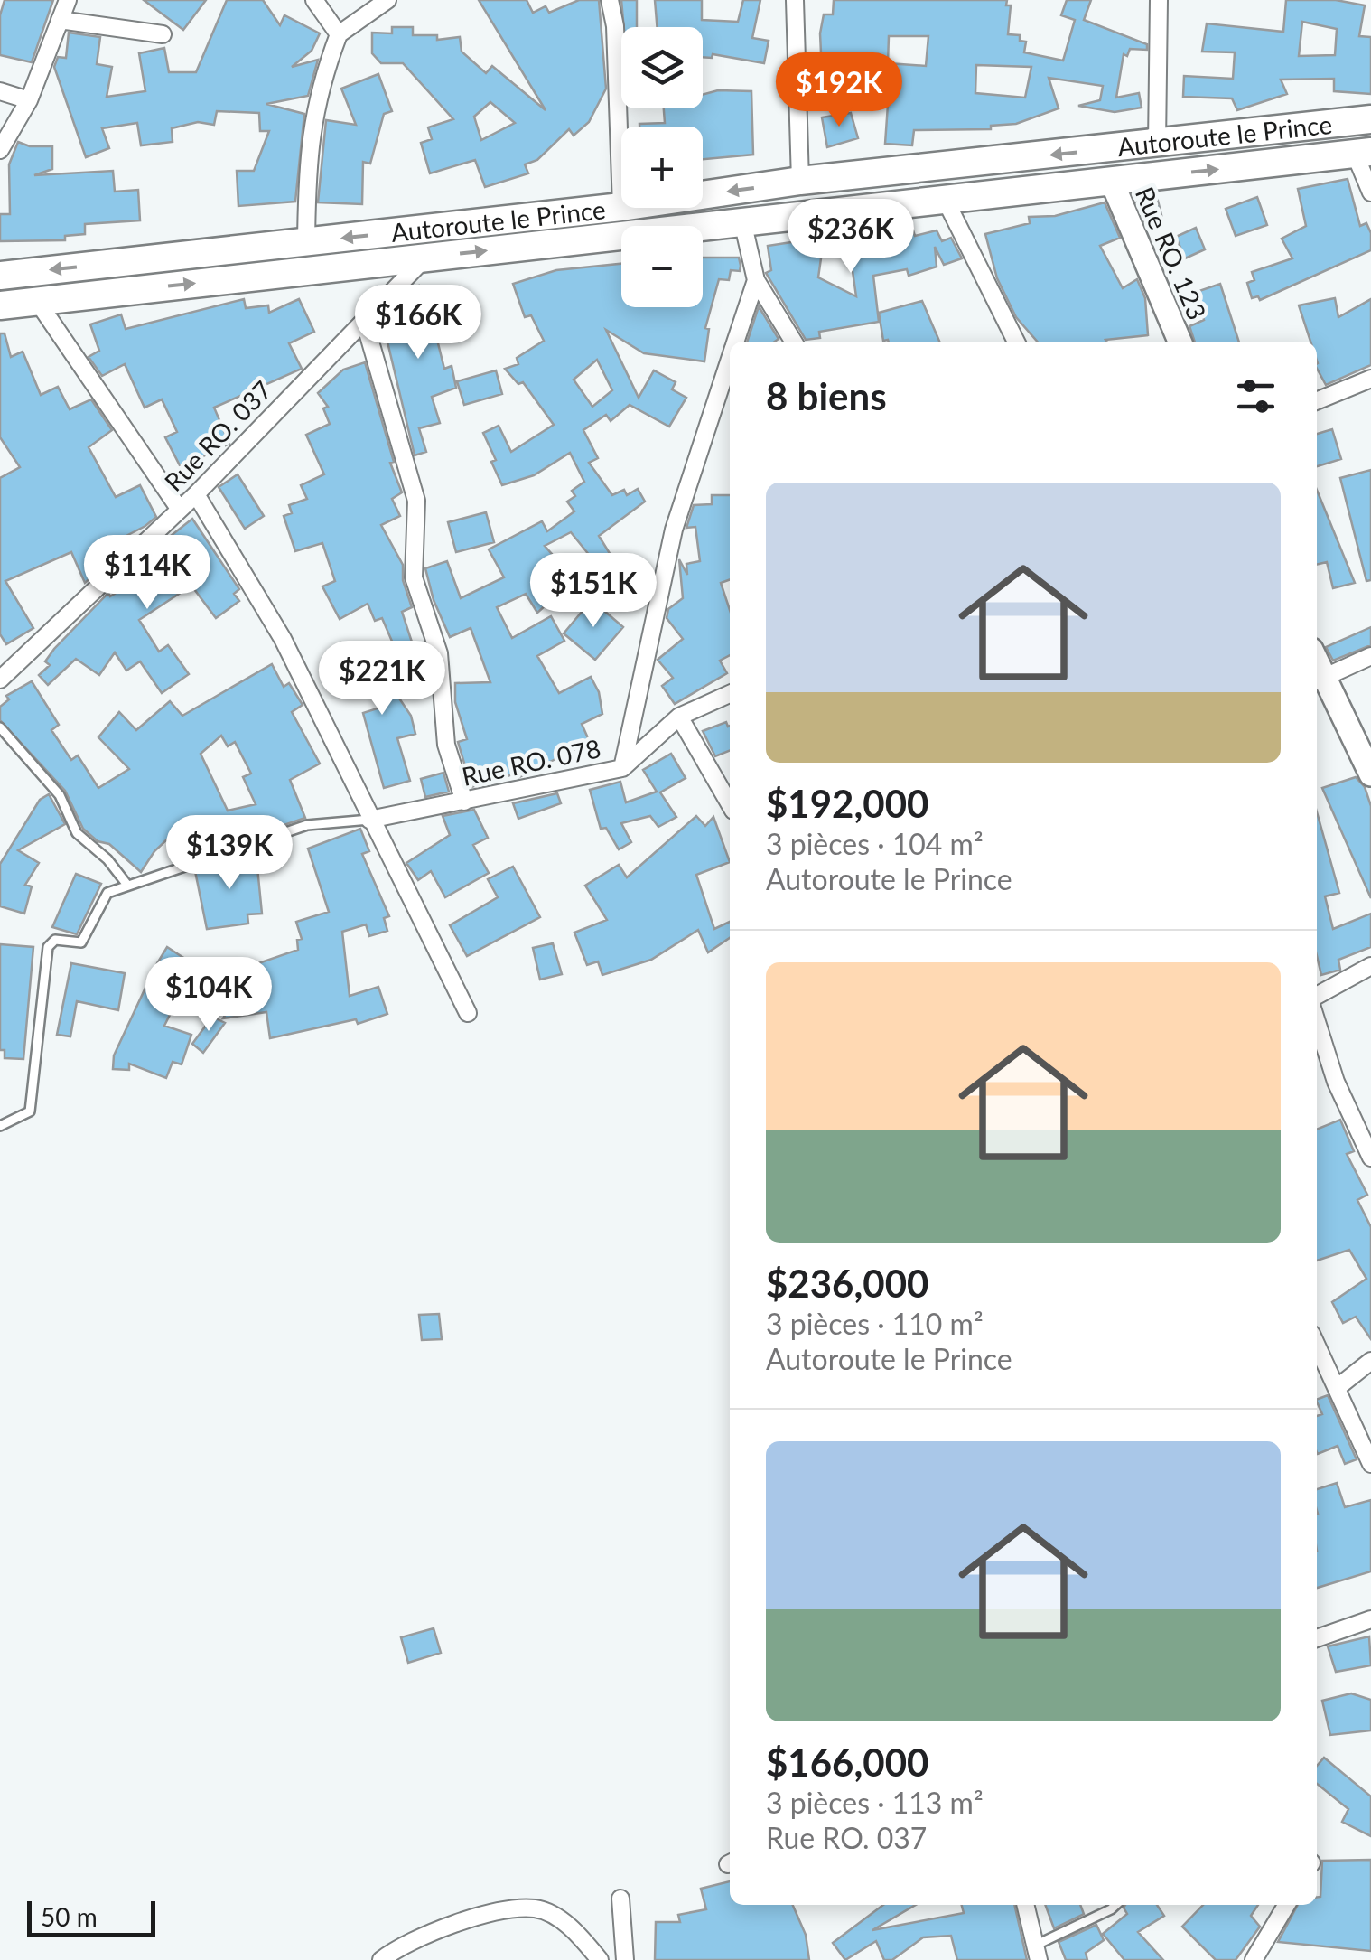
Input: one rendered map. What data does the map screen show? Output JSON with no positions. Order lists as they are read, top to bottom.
{
  "streets": {
    "main road": ["Autoroute le Prince"],
    "street": ["Rue RO. 123", "Rue RO. 037", "Rue RO. 078"]
  },
  "crossings": [
    ["Autoroute le Prince", "Rue RO. 123"],
    ["Autoroute le Prince", "Rue RO. 037"]
  ],
  "scale_bar": "50 m",
  "page": {
    "map_buttons": ["+", "−"],
    "price": [
      "$192K",
      "$236K",
      "$166K",
      "$114K",
      "$151K",
      "$221K",
      "$139K",
      "$104K"
    ],
    "heading": "8 biens",
    "list": [
      {
        "name": "$192,000",
        "note": "3 pièces · 104 m² · Autoroute le Prince"
      },
      {
        "name": "$236,000",
        "note": "3 pièces · 110 m² · Autoroute le Prince"
      },
      {
        "name": "$166,000",
        "note": "3 pièces · 113 m² · Rue RO. 037"
      }
    ],
    "scale": "50 m"
  }
}
